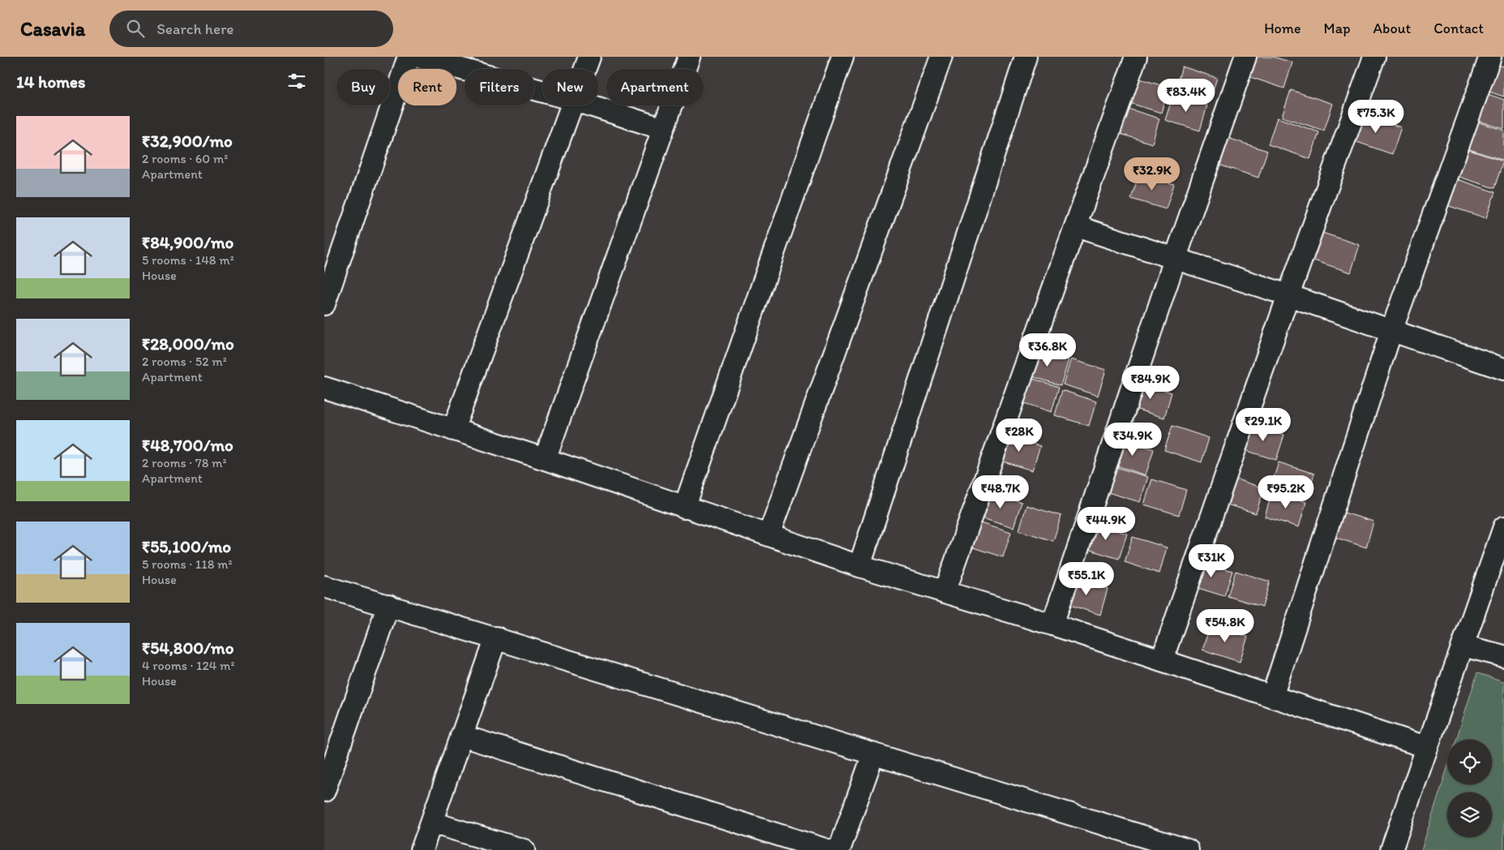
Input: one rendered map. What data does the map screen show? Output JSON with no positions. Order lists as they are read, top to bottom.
{
  "page": {
    "header": "Casavia",
    "search": "Search here",
    "nav": [
      "Home",
      "Map",
      "About",
      "Contact"
    ],
    "heading": "14 homes",
    "chip": [
      "Buy",
      "Rent",
      "Filters",
      "New",
      "Apartment"
    ],
    "price": [
      "₹83.4K",
      "₹75.3K",
      "₹32.9K",
      "₹36.8K",
      "₹84.9K",
      "₹29.1K",
      "₹28K",
      "₹34.9K",
      "₹48.7K",
      "₹95.2K",
      "₹44.9K",
      "₹31K",
      "₹55.1K",
      "₹54.8K"
    ],
    "list": [
      {
        "name": "₹32,900/mo",
        "note": "2 rooms · 60 m² · Apartment"
      },
      {
        "name": "₹84,900/mo",
        "note": "5 rooms · 148 m² · House"
      },
      {
        "name": "₹28,000/mo",
        "note": "2 rooms · 52 m² · Apartment"
      },
      {
        "name": "₹48,700/mo",
        "note": "2 rooms · 78 m² · Apartment"
      },
      {
        "name": "₹55,100/mo",
        "note": "5 rooms · 118 m² · House"
      },
      {
        "name": "₹54,800/mo",
        "note": "4 rooms · 124 m² · House"
      }
    ]
  }
}
